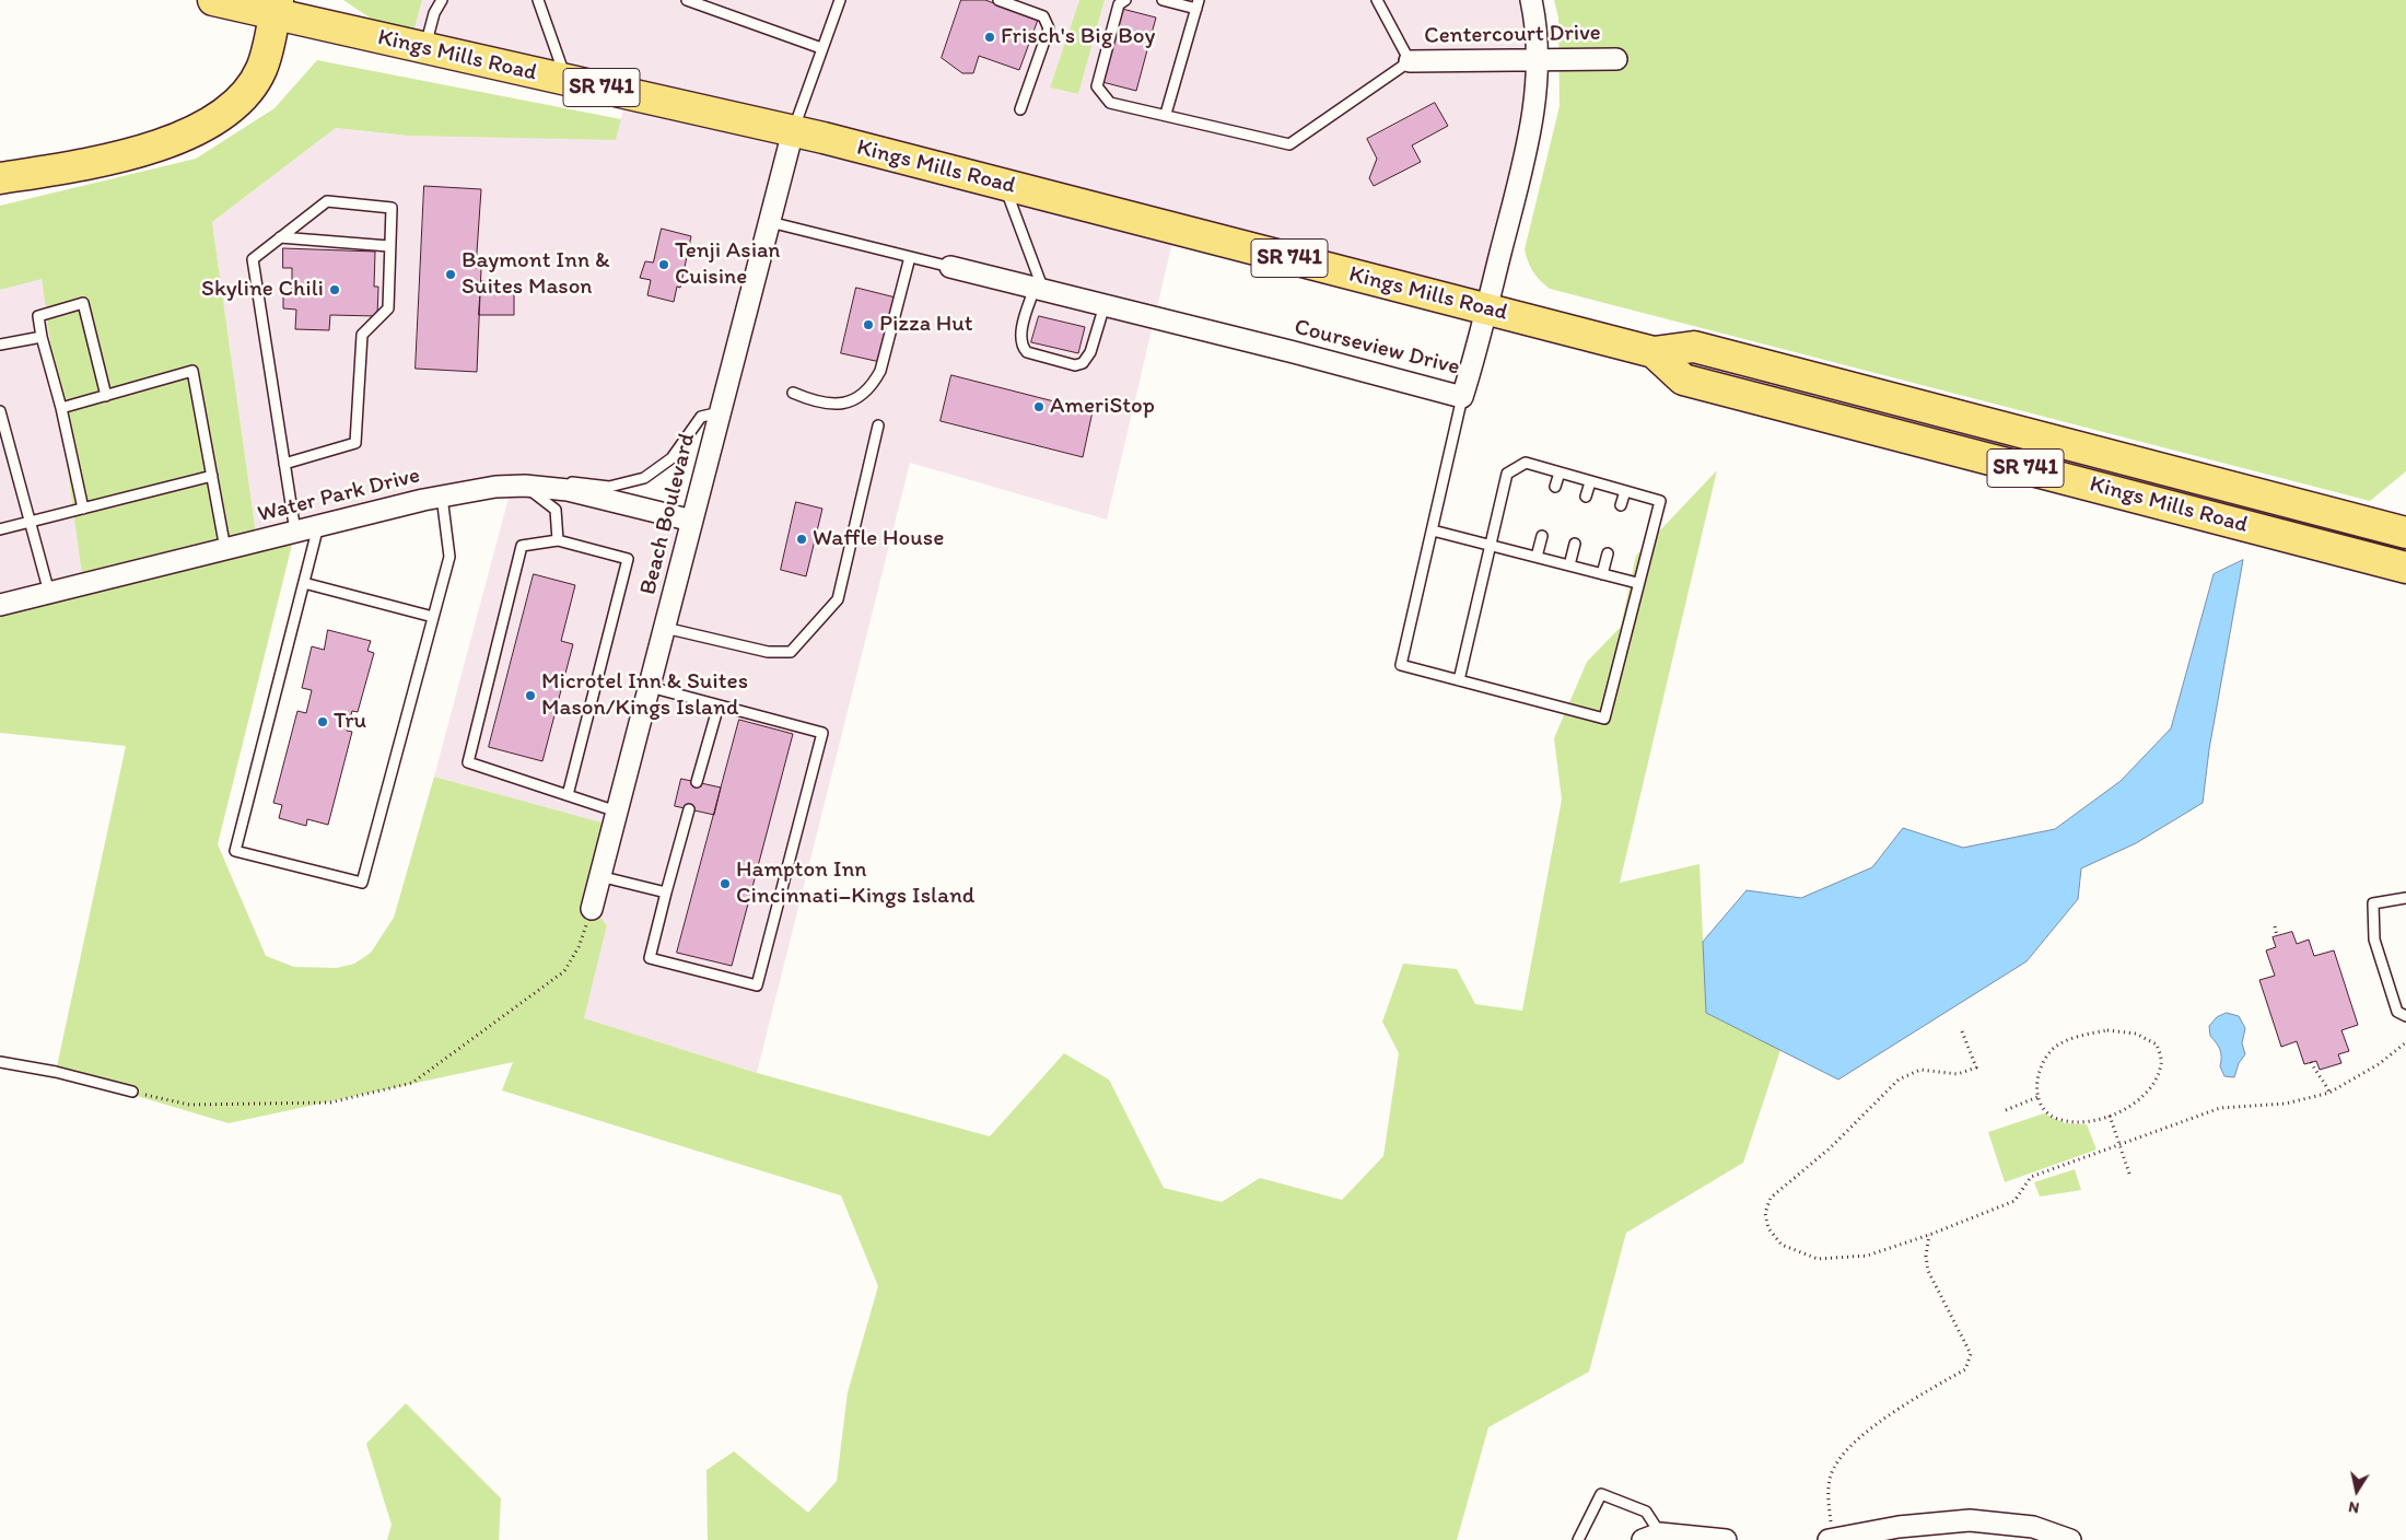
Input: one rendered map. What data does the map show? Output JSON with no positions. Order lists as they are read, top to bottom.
{
  "streets": {
    "main road": ["Kings Mills Road", "SR 741"],
    "street": [
      "Centercourt Drive",
      "Courseview Drive",
      "Water Park Drive",
      "Beach Boulevard"
    ]
  },
  "crossings": [
    ["Centercourt Drive", "Courseview Drive"],
    ["Kings Mills Road", "Courseview Drive"],
    ["Kings Mills Road", "Beach Boulevard"],
    ["Water Park Drive", "Beach Boulevard"]
  ],
  "places": [
    "Frisch's Big Boy",
    "Tenji Asian Cuisine",
    "Baymont Inn & Suites Mason",
    "Skyline Chili",
    "Pizza Hut",
    "AmeriStop",
    "Waffle House",
    "Microtel Inn & Suites Mason/Kings Island",
    "Tru",
    "Hampton Inn Cincinnati–Kings Island"
  ],
  "north": "bottom"
}
